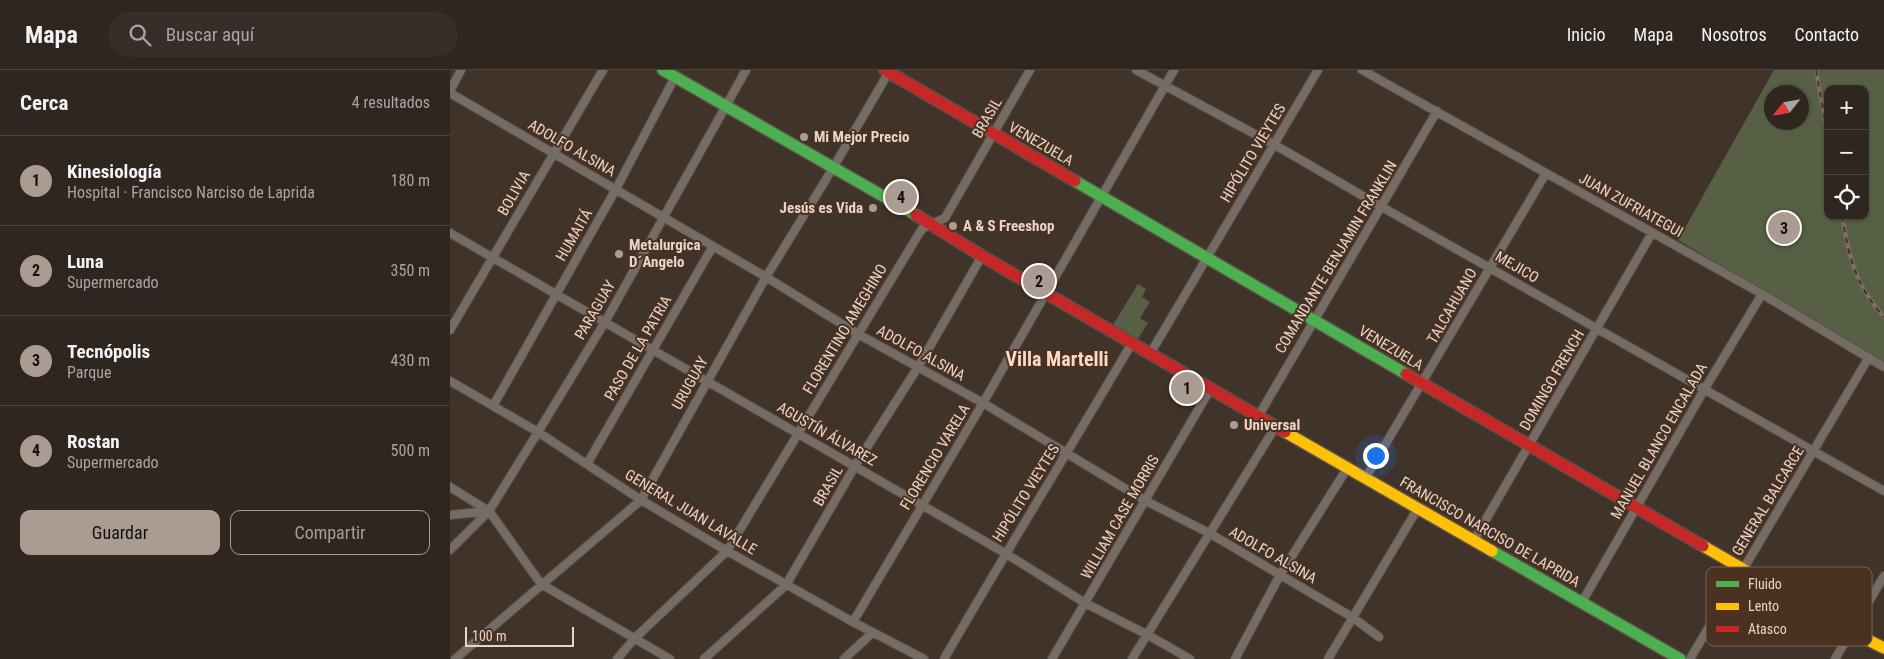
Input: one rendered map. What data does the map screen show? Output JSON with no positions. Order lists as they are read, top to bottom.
{
  "streets": {
    "main road": ["VENEZUELA", "FRANCISCO NARCISO DE LAPRIDA"],
    "street": [
      "BRASIL",
      "ADOLFO ALSINA",
      "HIPÓLITO VIEYTES",
      "BOLIVIA",
      "JUAN ZUFRIATEGUI",
      "HUMAITÁ",
      "COMANDANTE BENJAMIN FRANKLIN",
      "MEJICO",
      "TALCAHUANO",
      "PARAGUAY",
      "FLORENTINO AMEGHINO",
      "PASO DE LA PATRIA",
      "DOMINGO FRENCH",
      "URUGUAY",
      "AGUSTÍN ÁLVAREZ",
      "MANUEL BLANCO ENCALADA",
      "FLORENCIO VARELA",
      "GENERAL BALCARCE",
      "GENERAL JUAN LAVALLE",
      "WILLIAM CASE MORRIS"
    ]
  },
  "crossings": [
    ["BRASIL", "VENEZUELA"],
    ["BRASIL", "ADOLFO ALSINA"],
    ["BRASIL", "FLORENTINO AMEGHINO"],
    ["BRASIL", "AGUSTÍN ÁLVAREZ"],
    ["BRASIL", "GENERAL JUAN LAVALLE"],
    ["BRASIL", "FRANCISCO NARCISO DE LAPRIDA"],
    ["VENEZUELA", "HIPÓLITO VIEYTES"],
    ["VENEZUELA", "COMANDANTE BENJAMIN FRANKLIN"],
    ["VENEZUELA", "TALCAHUANO"],
    ["VENEZUELA", "DOMINGO FRENCH"],
    ["VENEZUELA", "URUGUAY"],
    ["VENEZUELA", "MANUEL BLANCO ENCALADA"],
    ["VENEZUELA", "FLORENCIO VARELA"],
    ["ADOLFO ALSINA", "HIPÓLITO VIEYTES"],
    ["ADOLFO ALSINA", "BOLIVIA"],
    ["ADOLFO ALSINA", "HUMAITÁ"],
    ["ADOLFO ALSINA", "PARAGUAY"],
    ["ADOLFO ALSINA", "FLORENTINO AMEGHINO"],
    ["ADOLFO ALSINA", "PASO DE LA PATRIA"],
    ["ADOLFO ALSINA", "URUGUAY"],
    ["ADOLFO ALSINA", "FLORENCIO VARELA"],
    ["ADOLFO ALSINA", "WILLIAM CASE MORRIS"],
    ["HIPÓLITO VIEYTES", "MEJICO"],
    ["HIPÓLITO VIEYTES", "AGUSTÍN ÁLVAREZ"],
    ["HIPÓLITO VIEYTES", "FRANCISCO NARCISO DE LAPRIDA"],
    ["BOLIVIA", "AGUSTÍN ÁLVAREZ"],
    ["JUAN ZUFRIATEGUI", "COMANDANTE BENJAMIN FRANKLIN"],
    ["JUAN ZUFRIATEGUI", "TALCAHUANO"],
    ["JUAN ZUFRIATEGUI", "DOMINGO FRENCH"],
    ["JUAN ZUFRIATEGUI", "MANUEL BLANCO ENCALADA"],
    ["JUAN ZUFRIATEGUI", "GENERAL BALCARCE"],
    ["HUMAITÁ", "AGUSTÍN ÁLVAREZ"],
    ["HUMAITÁ", "GENERAL JUAN LAVALLE"],
    ["HUMAITÁ", "FRANCISCO NARCISO DE LAPRIDA"],
    ["COMANDANTE BENJAMIN FRANKLIN", "MEJICO"],
    ["COMANDANTE BENJAMIN FRANKLIN", "FRANCISCO NARCISO DE LAPRIDA"],
    ["MEJICO", "TALCAHUANO"],
    ["MEJICO", "DOMINGO FRENCH"],
    ["MEJICO", "MANUEL BLANCO ENCALADA"],
    ["MEJICO", "FLORENCIO VARELA"],
    ["MEJICO", "GENERAL BALCARCE"],
    ["TALCAHUANO", "FRANCISCO NARCISO DE LAPRIDA"],
    ["PARAGUAY", "AGUSTÍN ÁLVAREZ"],
    ["PARAGUAY", "GENERAL JUAN LAVALLE"],
    ["PARAGUAY", "FRANCISCO NARCISO DE LAPRIDA"],
    ["FLORENTINO AMEGHINO", "AGUSTÍN ÁLVAREZ"],
    ["FLORENTINO AMEGHINO", "GENERAL JUAN LAVALLE"],
    ["FLORENTINO AMEGHINO", "FRANCISCO NARCISO DE LAPRIDA"],
    ["PASO DE LA PATRIA", "AGUSTÍN ÁLVAREZ"],
    ["PASO DE LA PATRIA", "GENERAL JUAN LAVALLE"],
    ["DOMINGO FRENCH", "FRANCISCO NARCISO DE LAPRIDA"],
    ["URUGUAY", "AGUSTÍN ÁLVAREZ"],
    ["URUGUAY", "GENERAL JUAN LAVALLE"],
    ["URUGUAY", "FRANCISCO NARCISO DE LAPRIDA"],
    ["AGUSTÍN ÁLVAREZ", "FLORENCIO VARELA"],
    ["AGUSTÍN ÁLVAREZ", "WILLIAM CASE MORRIS"],
    ["MANUEL BLANCO ENCALADA", "FRANCISCO NARCISO DE LAPRIDA"],
    ["FLORENCIO VARELA", "GENERAL JUAN LAVALLE"],
    ["FLORENCIO VARELA", "FRANCISCO NARCISO DE LAPRIDA"],
    ["WILLIAM CASE MORRIS", "FRANCISCO NARCISO DE LAPRIDA"]
  ],
  "districts": ["Villa Martelli"],
  "places": [
    "Mi Mejor Precio",
    "Jesús es Vida",
    "A & S Freeshop",
    "Metalurgica D´Angelo",
    "Universal"
  ],
  "legend": ["Fluido", "Lento", "Atasco"],
  "scale_bar": "100 m",
  "north": "bottom left",
  "page": {
    "header": "Mapa",
    "search": "Buscar aquí",
    "nav": [
      "Inicio",
      "Mapa",
      "Nosotros",
      "Contacto"
    ],
    "heading": ["Cerca", "4 resultados"],
    "map_buttons": ["+", "−"],
    "list": [
      {
        "mark": "1",
        "name": "Kinesiología",
        "note": "Hospital · Francisco Narciso de Laprida",
        "value": "180 m"
      },
      {
        "mark": "2",
        "name": "Luna",
        "note": "Supermercado",
        "value": "350 m"
      },
      {
        "mark": "3",
        "name": "Tecnópolis",
        "note": "Parque",
        "value": "430 m"
      },
      {
        "mark": "4",
        "name": "Rostan",
        "note": "Supermercado",
        "value": "500 m"
      }
    ],
    "pins": [
      "4",
      "3",
      "2",
      "1"
    ],
    "buttons": ["Guardar", "Compartir"],
    "scale": "100 m"
  }
}
